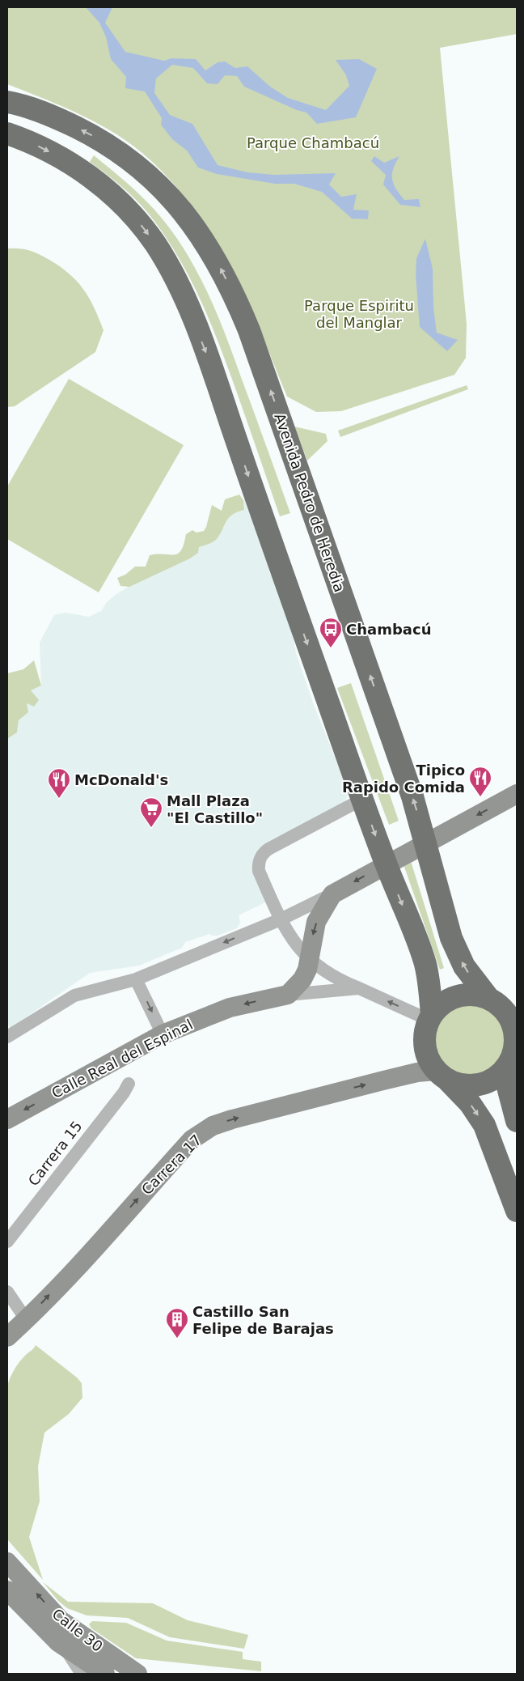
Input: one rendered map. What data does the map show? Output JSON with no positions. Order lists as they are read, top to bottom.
{
  "streets": {
    "highway": ["Avenida Pedro de Heredia"],
    "main road": ["Calle Real del Espinal", "Carrera 17", "Calle 30"],
    "street": ["Carrera 15"]
  },
  "crossings": [
    ["Avenida Pedro de Heredia", "Calle Real del Espinal"],
    ["Avenida Pedro de Heredia", "Carrera 17"],
    ["Calle Real del Espinal", "Carrera 17"]
  ],
  "one_way": ["Carrera 17"],
  "parks": ["Parque Chambacú", "Parque Espiritu del Manglar"],
  "places": {
    "bus stop": ["Chambacú"],
    "restaurant": ["Tipico Rapido Comida", "McDonald's"],
    "supermarket": ["Mall Plaza \"El Castillo\""],
    "building": ["Castillo San Felipe de Barajas"]
  }
}
